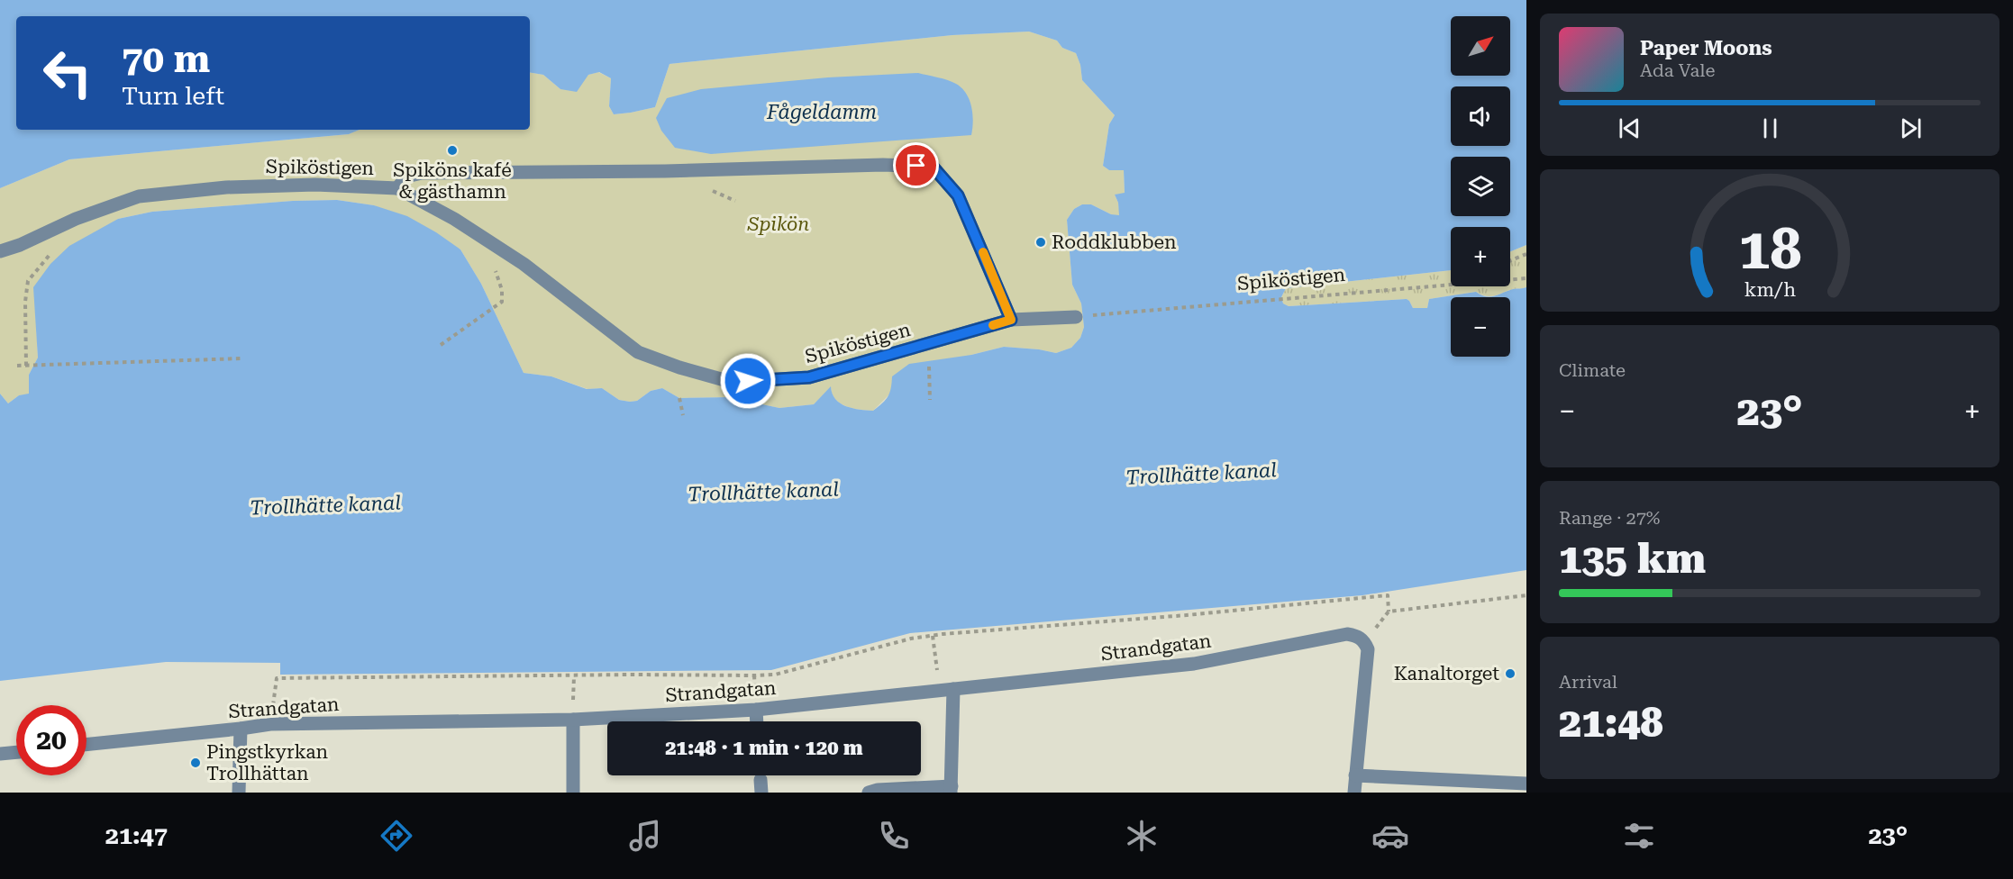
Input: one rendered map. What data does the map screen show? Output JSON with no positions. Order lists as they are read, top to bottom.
{
  "streets": {
    "street": ["Spiköstigen", "Strandgatan"]
  },
  "water": ["Fågeldamm", "Trollhätte kanal"],
  "parks": ["Spikön"],
  "places": [
    "Spiköns kafé & gästhamn",
    "Roddklubben",
    "Kanaltorget",
    "Pingstkyrkan Trollhättan"
  ],
  "north": "top right",
  "page": {
    "map_buttons": ["+", "−"],
    "turn": ["70 m", "Turn left"],
    "song": ["Paper Moons", "Ada Vale"],
    "tile": [
      "Climate",
      ["Range · 27%", "135 km"],
      ["Arrival", "21:48"]
    ],
    "heat": ["−", "23°", "+"],
    "limit": "20",
    "trip": "21:48 · 1 min · 120 m",
    "tabs": ["21:47", "23°"],
    "gauge": ["18", "km/h"]
  }
}
